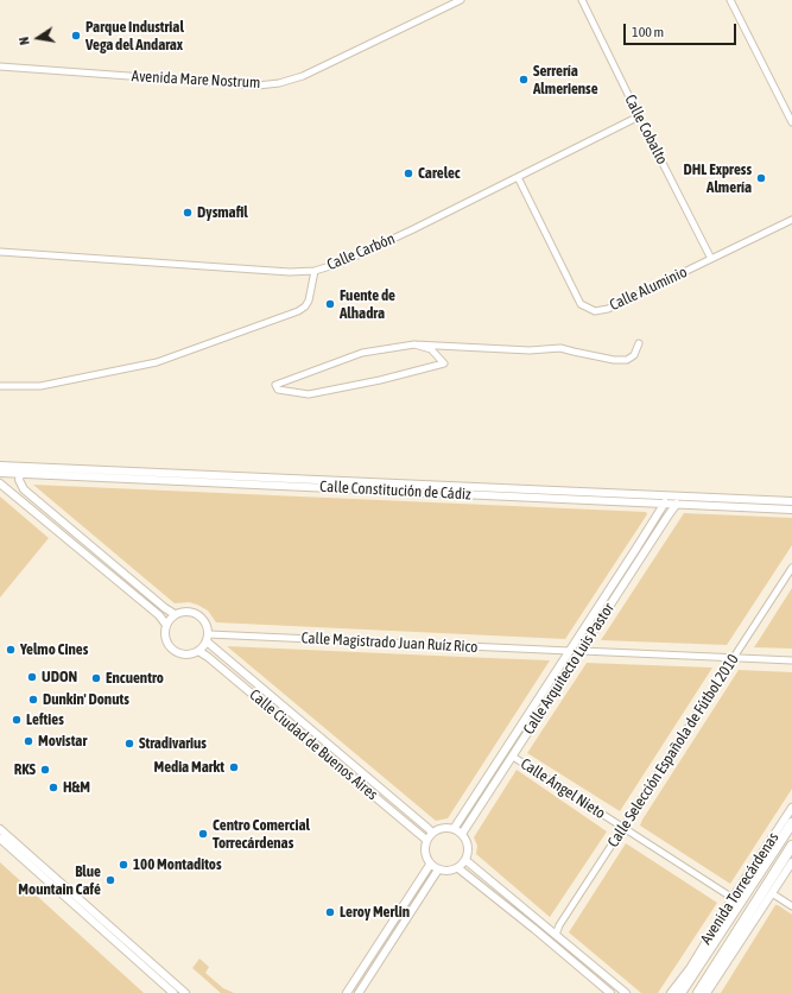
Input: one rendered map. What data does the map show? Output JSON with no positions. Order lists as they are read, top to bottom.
{
  "streets": {
    "main road": ["Avenida Torrecárdenas"],
    "street": [
      "Avenida Mare Nostrum",
      "Calle Cobalto",
      "Calle Carbón",
      "Calle Aluminio",
      "Calle Constitución de Cádiz",
      "Calle Magistrado Juan Ruíz Rico",
      "Calle Arquitecto Luis Pastor",
      "Calle Ciudad de Buenos Aires",
      "Calle Selección Española de Fútbol 2010",
      "Calle Ángel Nieto"
    ]
  },
  "crossings": [
    ["Calle Cobalto", "Calle Carbón"],
    ["Calle Cobalto", "Calle Aluminio"],
    ["Calle Carbón", "Calle Aluminio"],
    ["Calle Constitución de Cádiz", "Calle Arquitecto Luis Pastor"],
    ["Calle Magistrado Juan Ruíz Rico", "Calle Arquitecto Luis Pastor"],
    ["Calle Magistrado Juan Ruíz Rico", "Calle Ciudad de Buenos Aires"],
    ["Calle Arquitecto Luis Pastor", "Calle Ciudad de Buenos Aires"],
    ["Calle Arquitecto Luis Pastor", "Calle Ángel Nieto"],
    ["Calle Selección Española de Fútbol 2010", "Calle Ángel Nieto"],
    ["Calle Ángel Nieto", "Avenida Torrecárdenas"]
  ],
  "places": [
    "Parque Industrial Vega del Andarax",
    "Serrería Almeriense",
    "Carelec",
    "DHL Express Almería",
    "Dysmafil",
    "Fuente de Alhadra",
    "Yelmo Cines",
    "UDON",
    "Encuentro",
    "Dunkin' Donuts",
    "Lefties",
    "Movistar",
    "Stradivarius",
    "Media Markt",
    "RKS",
    "H&M",
    "Centro Comercial Torrecárdenas",
    "100 Montaditos",
    "Blue Mountain Café",
    "Leroy Merlin"
  ],
  "scale_bar": "100 m",
  "north": "left"
}
